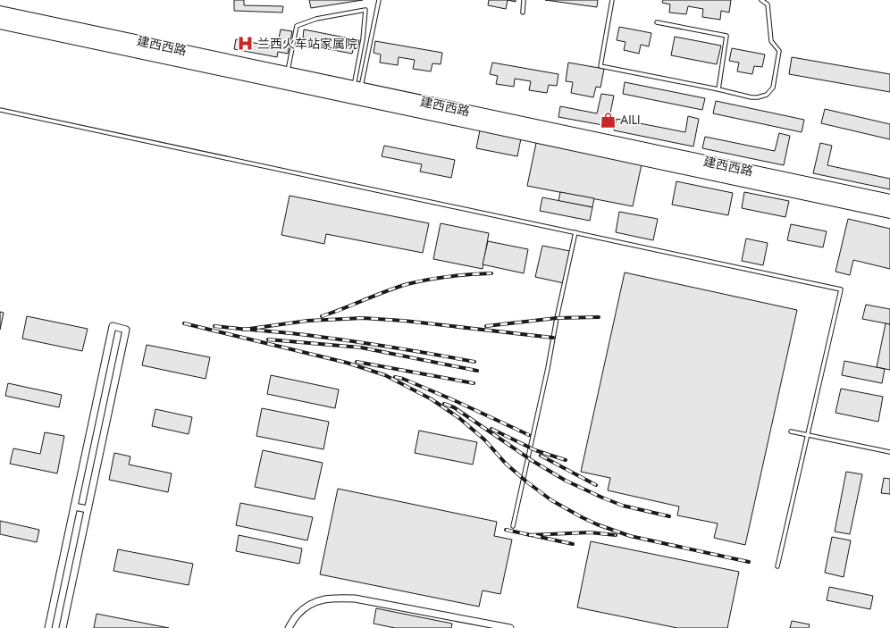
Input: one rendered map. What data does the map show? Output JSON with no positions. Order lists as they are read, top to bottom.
{
  "streets": {
    "highway": ["建西西路"]
  },
  "places": {
    "hospital": ["兰西火车站家属院"],
    "shop": ["AILI"]
  }
}
